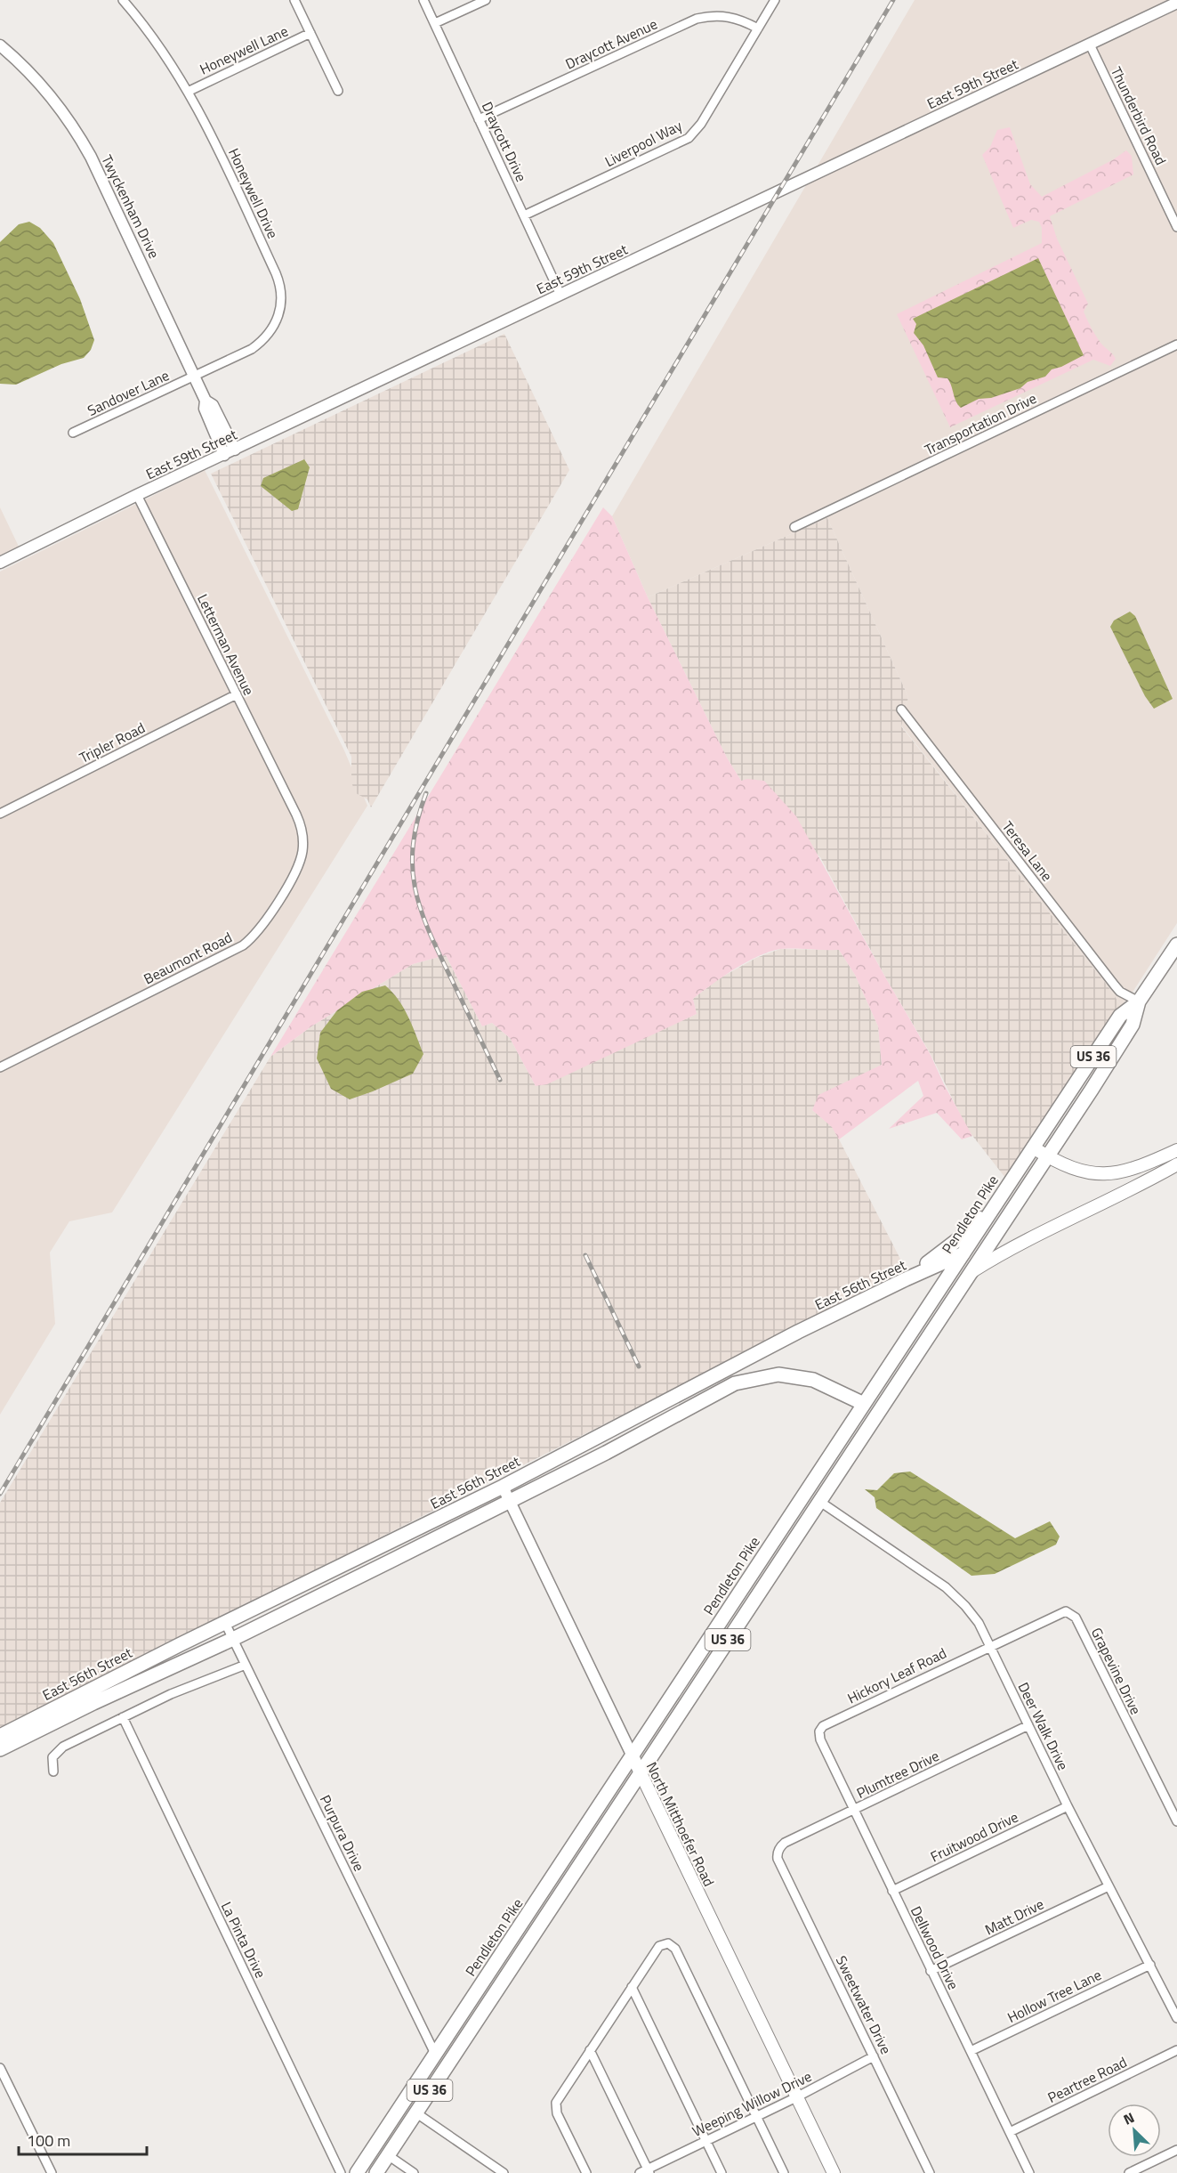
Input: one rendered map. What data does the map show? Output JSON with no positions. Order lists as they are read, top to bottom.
{
  "streets": {
    "main road": [
      "US 36",
      "Pendleton Pike",
      "East 56th Street",
      "North Mitthoefer Road"
    ],
    "street": [
      "Draycott Avenue",
      "Honeywell Lane",
      "East 59th Street",
      "Thunderbird Road",
      "Draycott Drive",
      "Liverpool Way",
      "Honeywell Drive",
      "Twyckenham Drive",
      "Sandover Lane",
      "Transportation Drive",
      "Letterman Avenue",
      "Tripler Road",
      "Teresa Lane",
      "Beaumont Road",
      "Grapevine Drive",
      "Hickory Leaf Road",
      "Deer Walk Drive",
      "Plumtree Drive",
      "Purpura Drive",
      "Fruitwood Drive",
      "Matt Drive",
      "La Pinta Drive",
      "Dellwood Drive",
      "Hollow Tree Lane",
      "Sweetwater Drive",
      "Peartree Road",
      "Weeping Willow Drive"
    ]
  },
  "crossings": [
    ["Draycott Avenue", "Draycott Drive"],
    ["Draycott Avenue", "Liverpool Way"],
    ["Honeywell Lane", "Honeywell Drive"],
    ["East 59th Street", "Thunderbird Road"],
    ["East 59th Street", "Draycott Drive"],
    ["East 59th Street", "Twyckenham Drive"],
    ["East 59th Street", "Letterman Avenue"],
    ["Draycott Drive", "Liverpool Way"],
    ["Honeywell Drive", "Twyckenham Drive"],
    ["Honeywell Drive", "Sandover Lane"],
    ["Twyckenham Drive", "Sandover Lane"],
    ["Letterman Avenue", "Tripler Road"],
    ["Letterman Avenue", "Beaumont Road"],
    ["Teresa Lane", "Pendleton Pike"],
    ["Pendleton Pike", "East 56th Street"],
    ["Pendleton Pike", "Deer Walk Drive"],
    ["Pendleton Pike", "North Mitthoefer Road"],
    ["Pendleton Pike", "Purpura Drive"],
    ["East 56th Street", "North Mitthoefer Road"],
    ["East 56th Street", "Purpura Drive"],
    ["Grapevine Drive", "Hickory Leaf Road"],
    ["Grapevine Drive", "Deer Walk Drive"],
    ["Hickory Leaf Road", "Deer Walk Drive"],
    ["Hickory Leaf Road", "Dellwood Drive"],
    ["Deer Walk Drive", "Plumtree Drive"],
    ["Deer Walk Drive", "Fruitwood Drive"],
    ["Deer Walk Drive", "Matt Drive"],
    ["Deer Walk Drive", "Hollow Tree Lane"],
    ["Plumtree Drive", "Dellwood Drive"],
    ["Plumtree Drive", "Sweetwater Drive"],
    ["North Mitthoefer Road", "Weeping Willow Drive"],
    ["Fruitwood Drive", "Dellwood Drive"],
    ["Matt Drive", "Dellwood Drive"],
    ["Dellwood Drive", "Hollow Tree Lane"],
    ["Dellwood Drive", "Peartree Road"],
    ["Sweetwater Drive", "Weeping Willow Drive"]
  ],
  "scale_bar": "100 m",
  "north": "top left"
}
